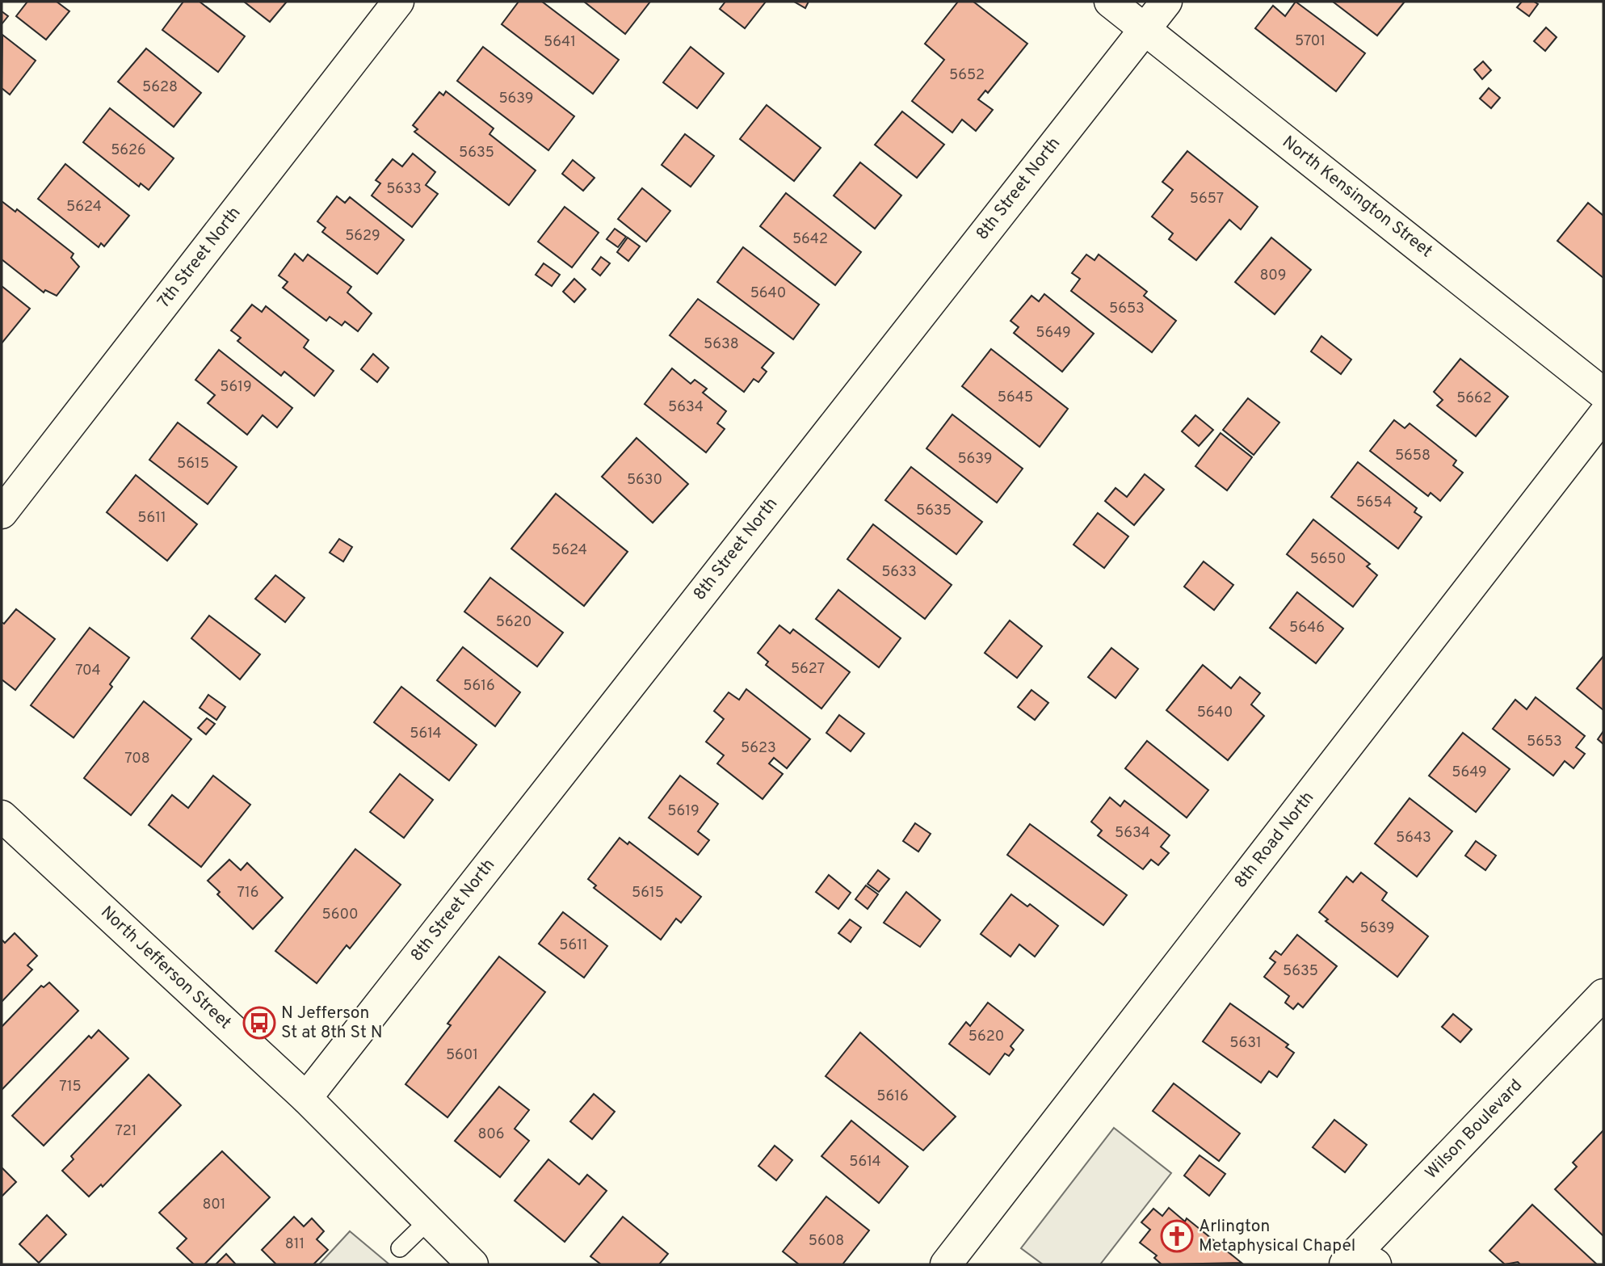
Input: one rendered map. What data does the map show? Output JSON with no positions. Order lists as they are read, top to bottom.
{
  "streets": {
    "street": [
      "8th Street North",
      "North Kensington Street",
      "7th Street North",
      "8th Road North",
      "North Jefferson Street",
      "Wilson Boulevard"
    ]
  },
  "crossings": [
    ["8th Street North", "North Kensington Street"],
    ["8th Street North", "North Jefferson Street"]
  ],
  "places": {
    "bus stop": ["N Jefferson St at 8th St N"],
    "church": ["Arlington Metaphysical Chapel"]
  },
  "house_numbers": [
    "5701",
    "5641",
    "5652",
    "5628",
    "5639",
    "5626",
    "5635",
    "5633",
    "5657",
    "5624",
    "5629",
    "5642",
    "809",
    "5640",
    "5653",
    "5649",
    "5638",
    "5619",
    "5645",
    "5662",
    "5634",
    "5658",
    "5639",
    "5615",
    "5630",
    "5654",
    "5635",
    "5611",
    "5624",
    "5650",
    "5633",
    "5620",
    "5646",
    "5627",
    "704",
    "5616",
    "5640",
    "5614",
    "5653",
    "5623",
    "708",
    "5649",
    "5619",
    "5634",
    "5643",
    "716",
    "5615",
    "5600",
    "5639",
    "5611",
    "5635",
    "5620",
    "5631",
    "5601",
    "715",
    "5616",
    "721",
    "806",
    "5614",
    "801",
    "5608",
    "811"
  ]
}
